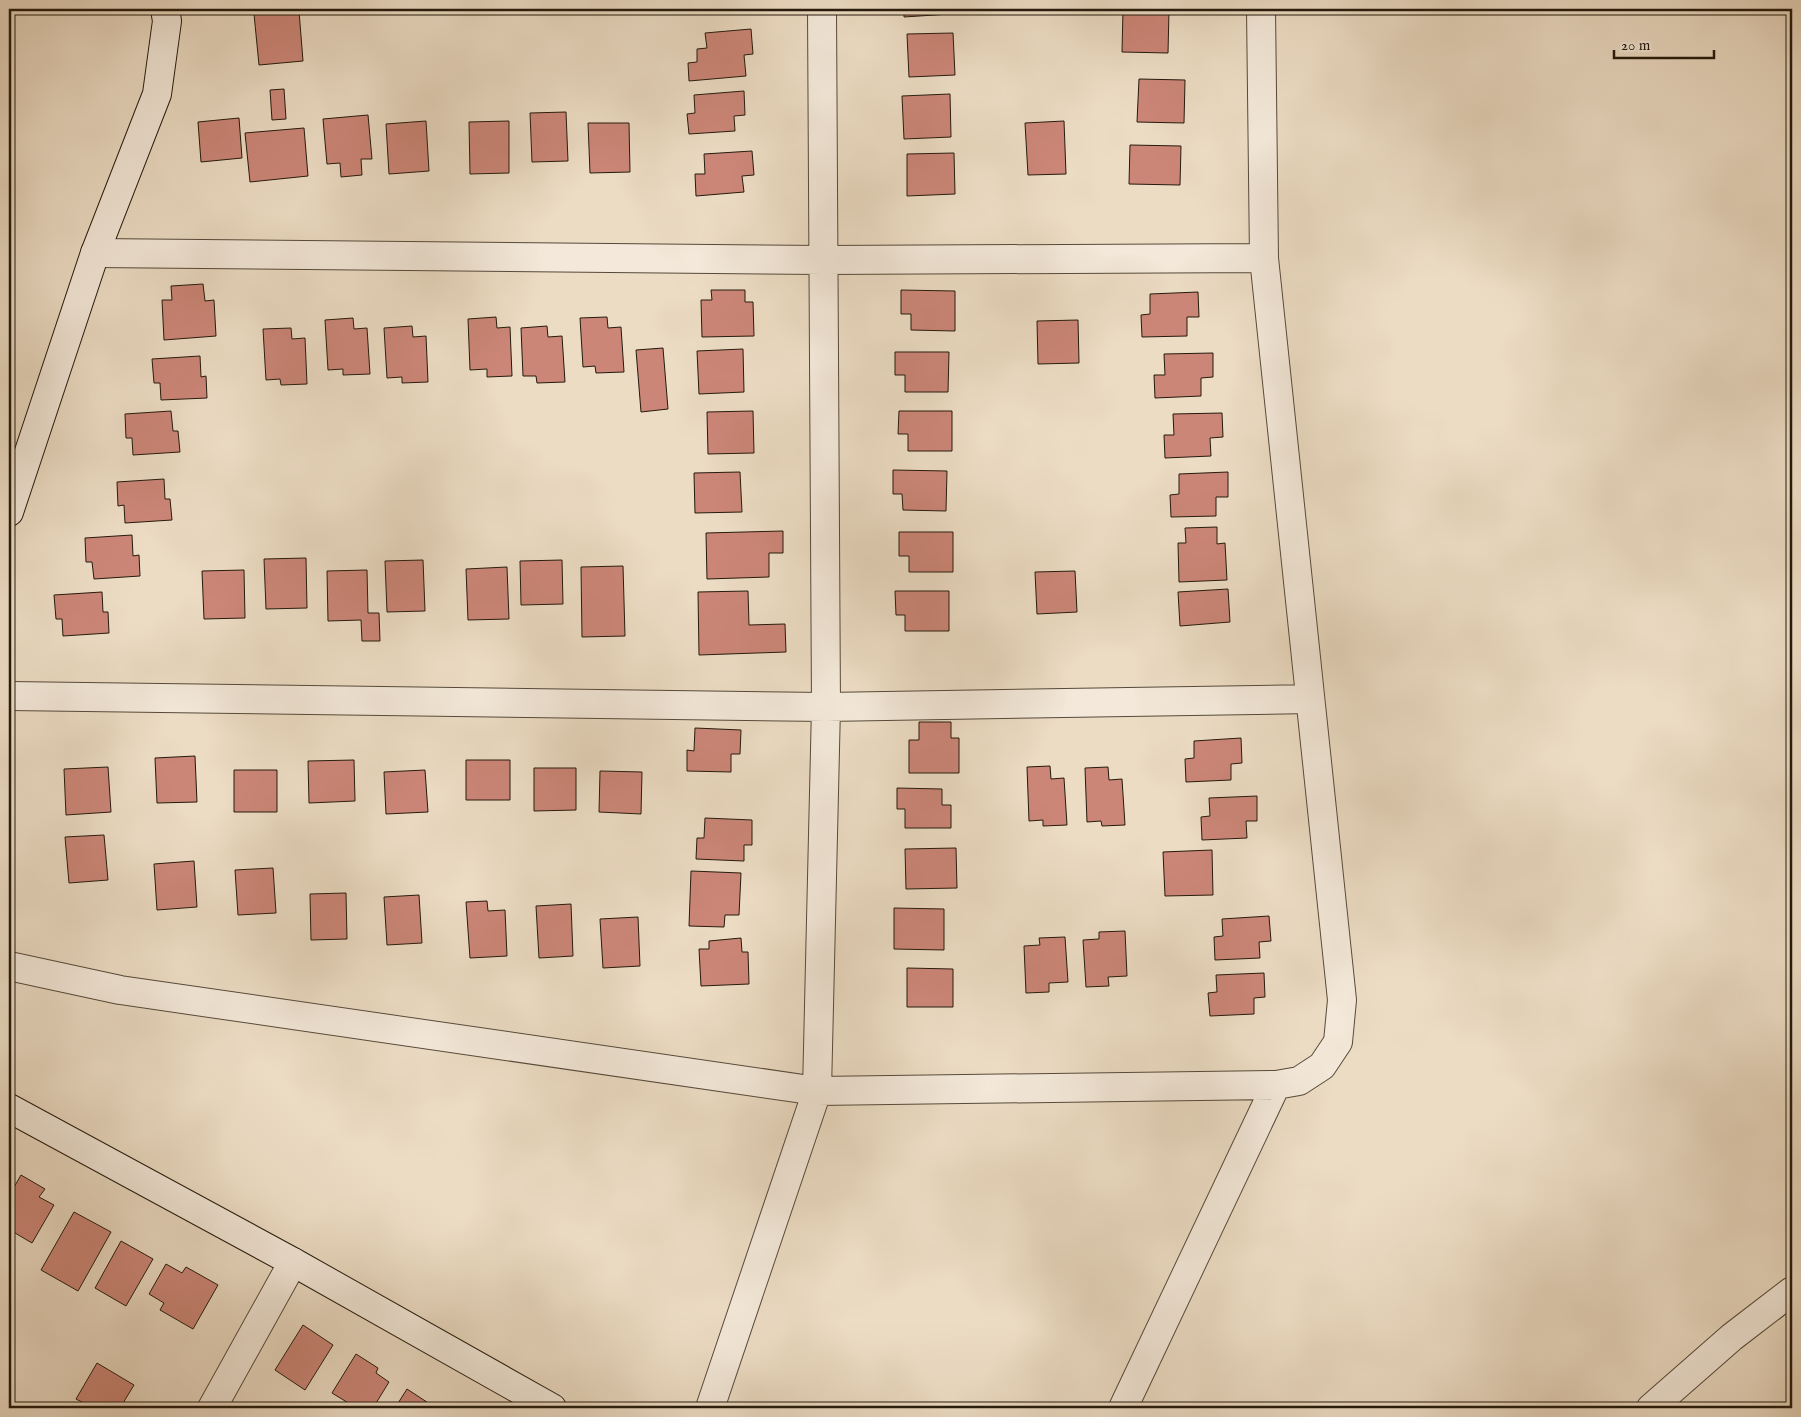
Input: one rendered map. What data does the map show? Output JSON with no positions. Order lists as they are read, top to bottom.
{
  "scale_bar": "20 m"
}
